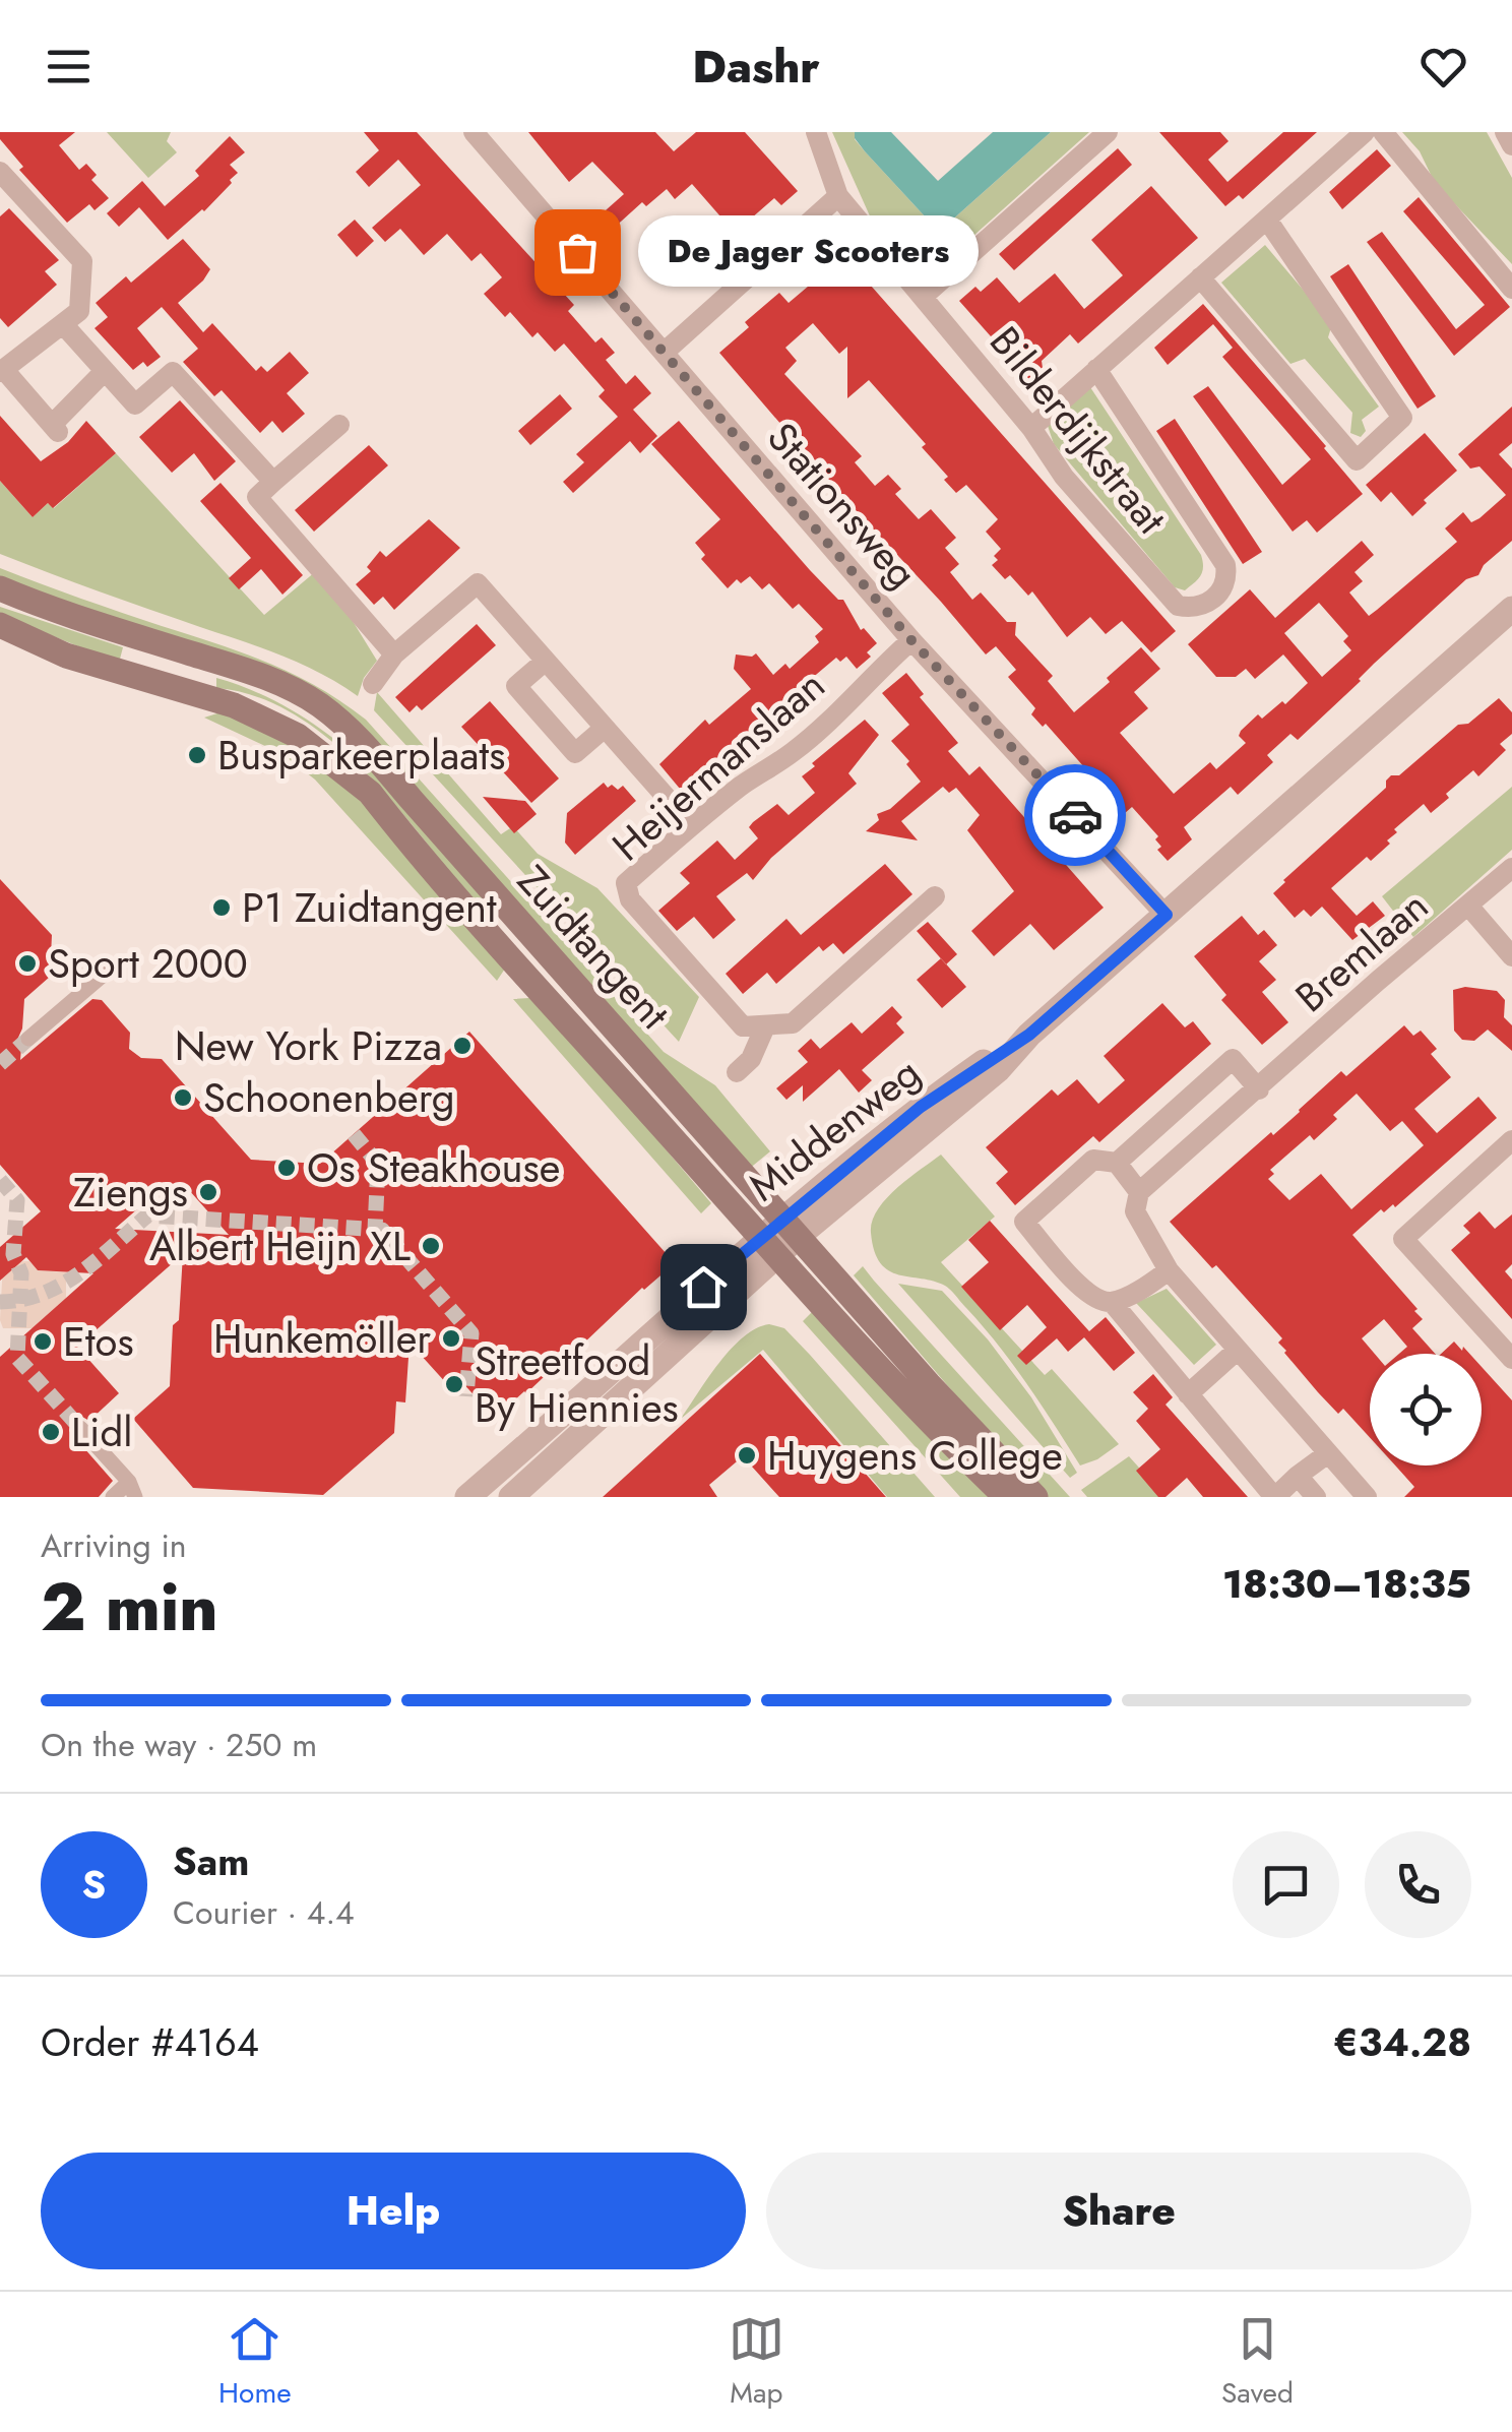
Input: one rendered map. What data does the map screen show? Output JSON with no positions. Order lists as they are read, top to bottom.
{
  "streets": {
    "main road": ["Zuidtangent"],
    "street": [
      "Bilderdijkstraat",
      "Stationsweg",
      "Heijermanslaan",
      "Bremlaan",
      "Middenweg"
    ]
  },
  "crossings": [
    ["Stationsweg", "Heijermanslaan"],
    ["Stationsweg", "Middenweg"],
    ["Zuidtangent", "Middenweg"]
  ],
  "places": [
    "De Jager Scooters",
    "Busparkeerplaats",
    "P1 Zuidtangent",
    "Sport 2000",
    "New York Pizza",
    "Schoonenberg",
    "Os Steakhouse",
    "Ziengs",
    "Albert Heijn XL",
    "Hunkemöller",
    "Etos",
    "Streetfood By Hiennies",
    "Lidl",
    "Huygens College"
  ],
  "page": {
    "header": "Dashr",
    "bubble": "De Jager Scooters",
    "heading": ["2 min", "Arriving in", "18:30–18:35"],
    "panel": [
      "Sam",
      "Courier · 4.4",
      "Order #4164",
      "€34.28"
    ],
    "bar": "On the way · 250 m",
    "round": "S",
    "buttons": ["Help", "Share"],
    "tabs": ["Home", "Map", "Saved"]
  }
}
